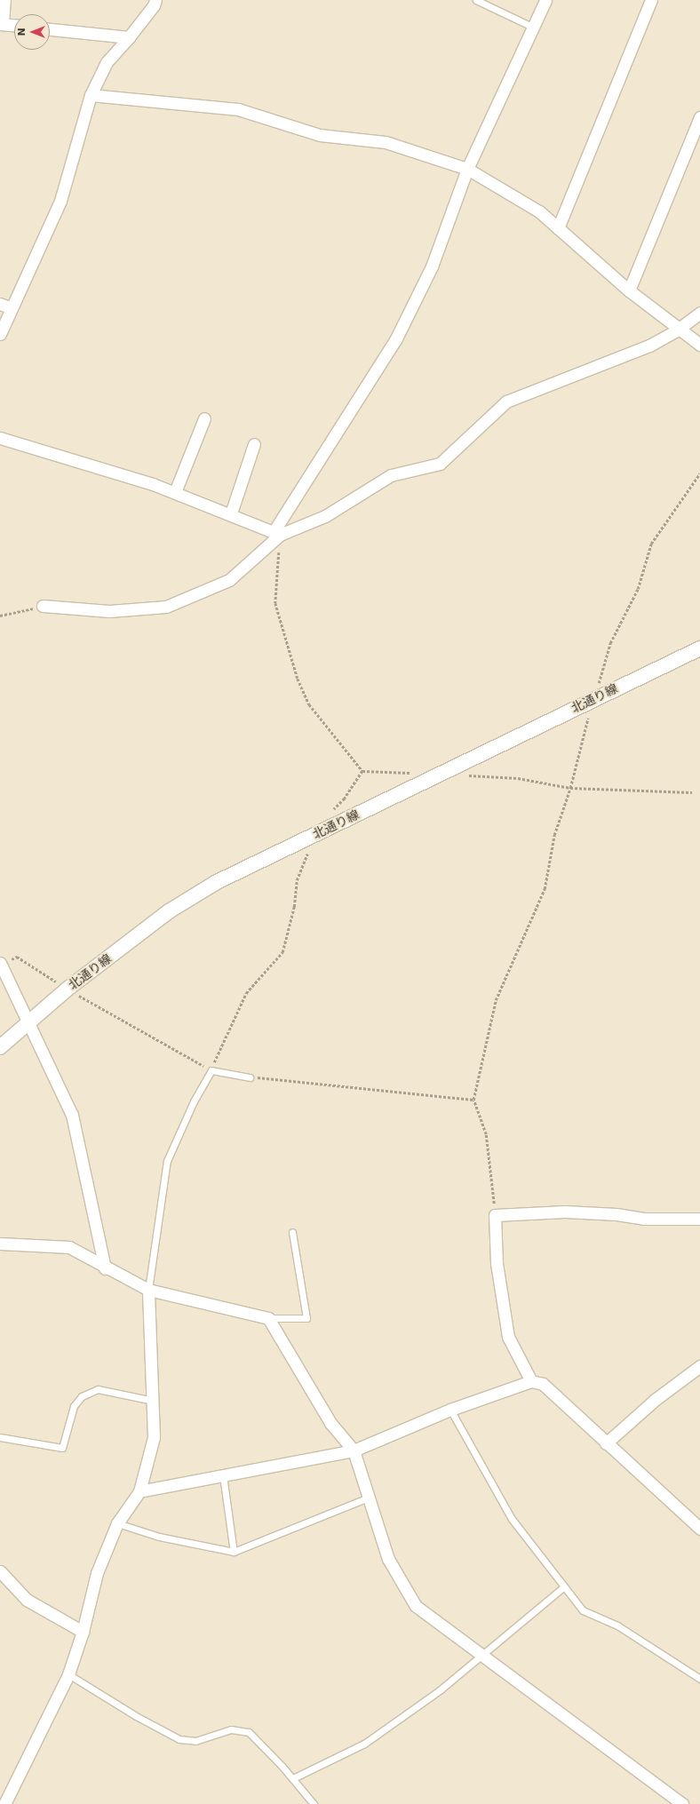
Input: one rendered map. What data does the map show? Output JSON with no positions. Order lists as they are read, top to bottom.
{
  "streets": {
    "street": ["北通り線"]
  },
  "north": "left"
}
